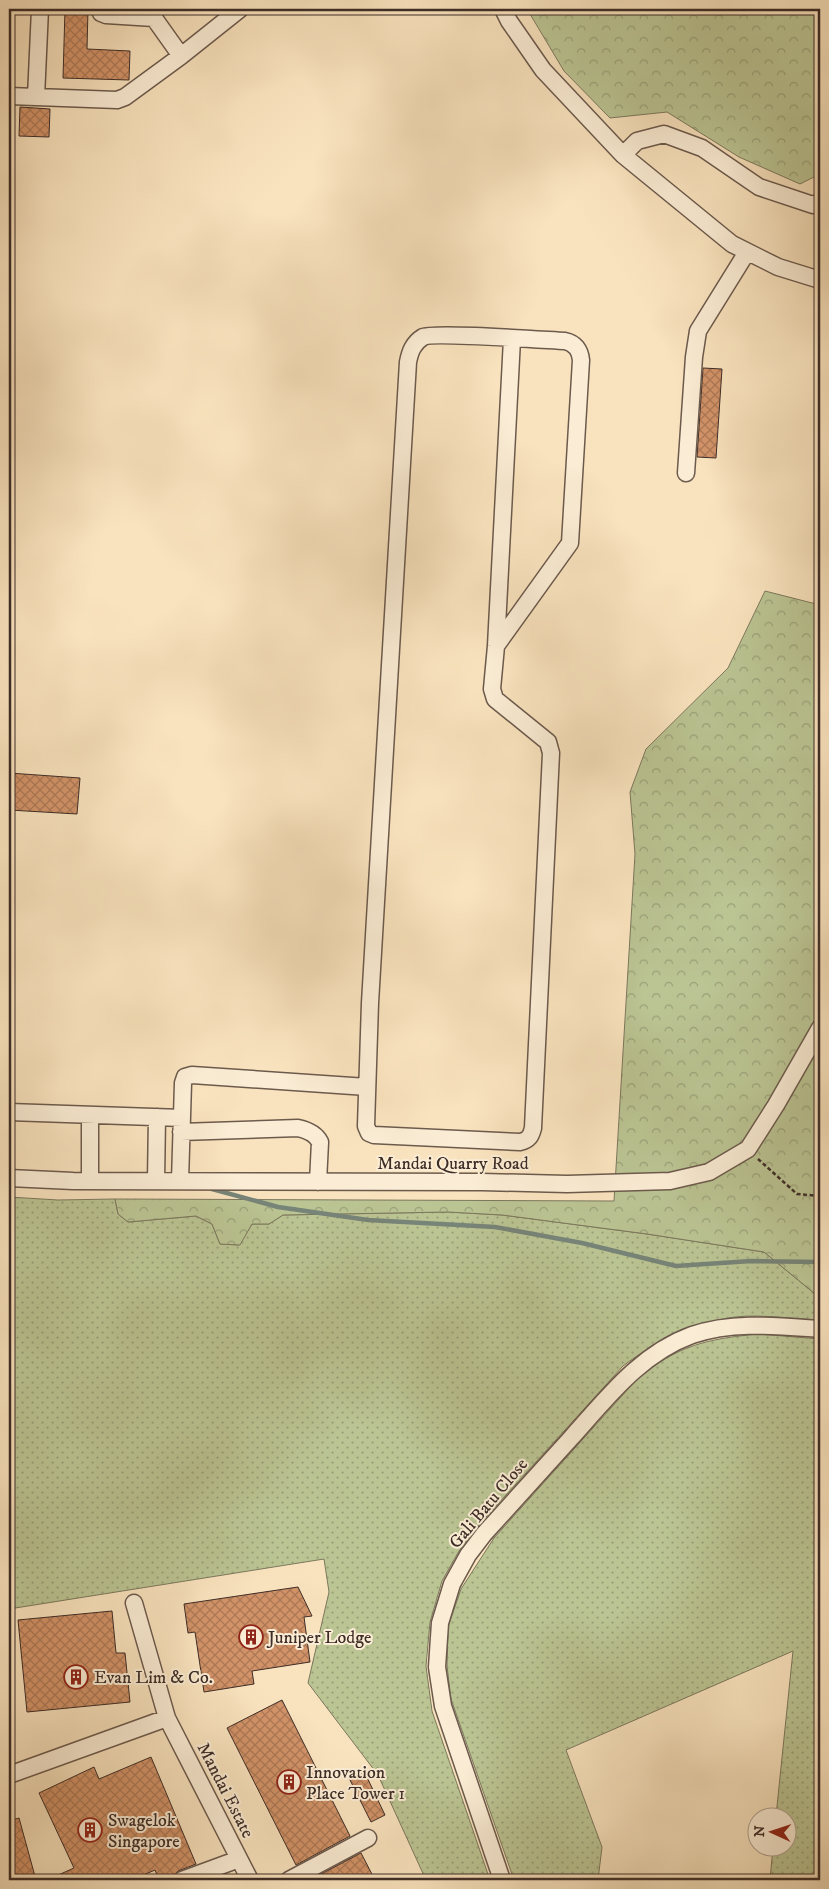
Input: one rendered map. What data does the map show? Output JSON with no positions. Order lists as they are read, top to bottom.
{
  "streets": {
    "street": ["Mandai Quarry Road", "Gali Batu Close", "Mandai Estate"]
  },
  "places": {
    "building": [
      "Juniper Lodge",
      "Evan Lim & Co.",
      "Innovation Place Tower 1",
      "Swagelok Singapore"
    ]
  },
  "north": "left"
}
